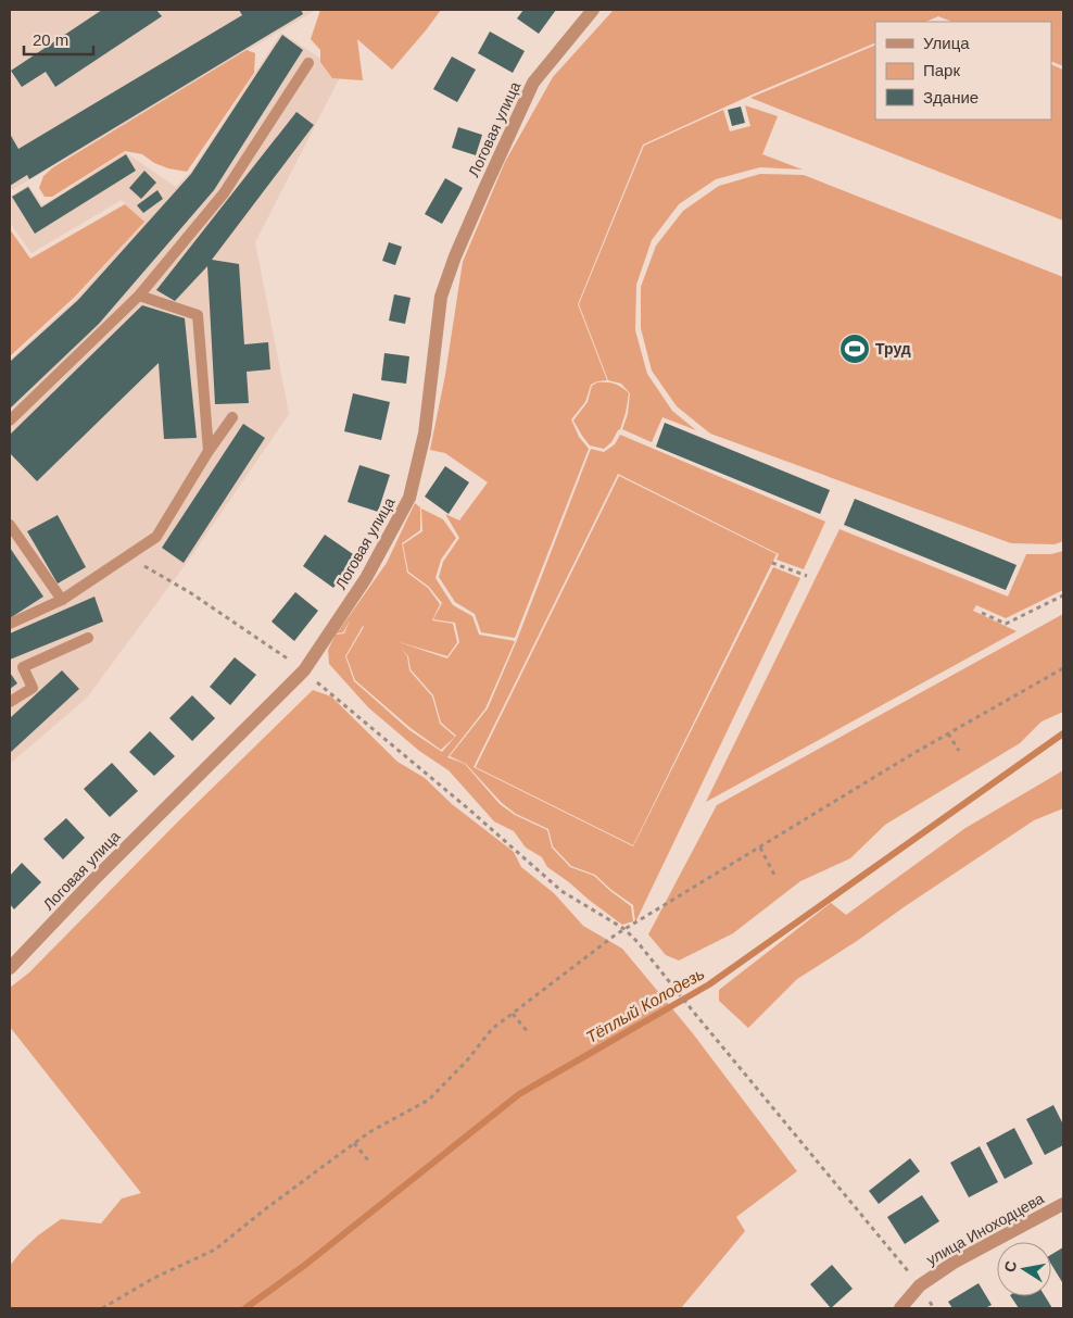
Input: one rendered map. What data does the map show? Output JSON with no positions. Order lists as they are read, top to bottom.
{
  "streets": {
    "street": ["Логовая улица", "улица Иноходцева"]
  },
  "water": ["Тёплый Колодезь"],
  "places": {
    "sports": ["Труд"]
  },
  "legend": ["Улица", "Парк", "Здание"],
  "scale_bar": "20 m",
  "north": "left"
}
